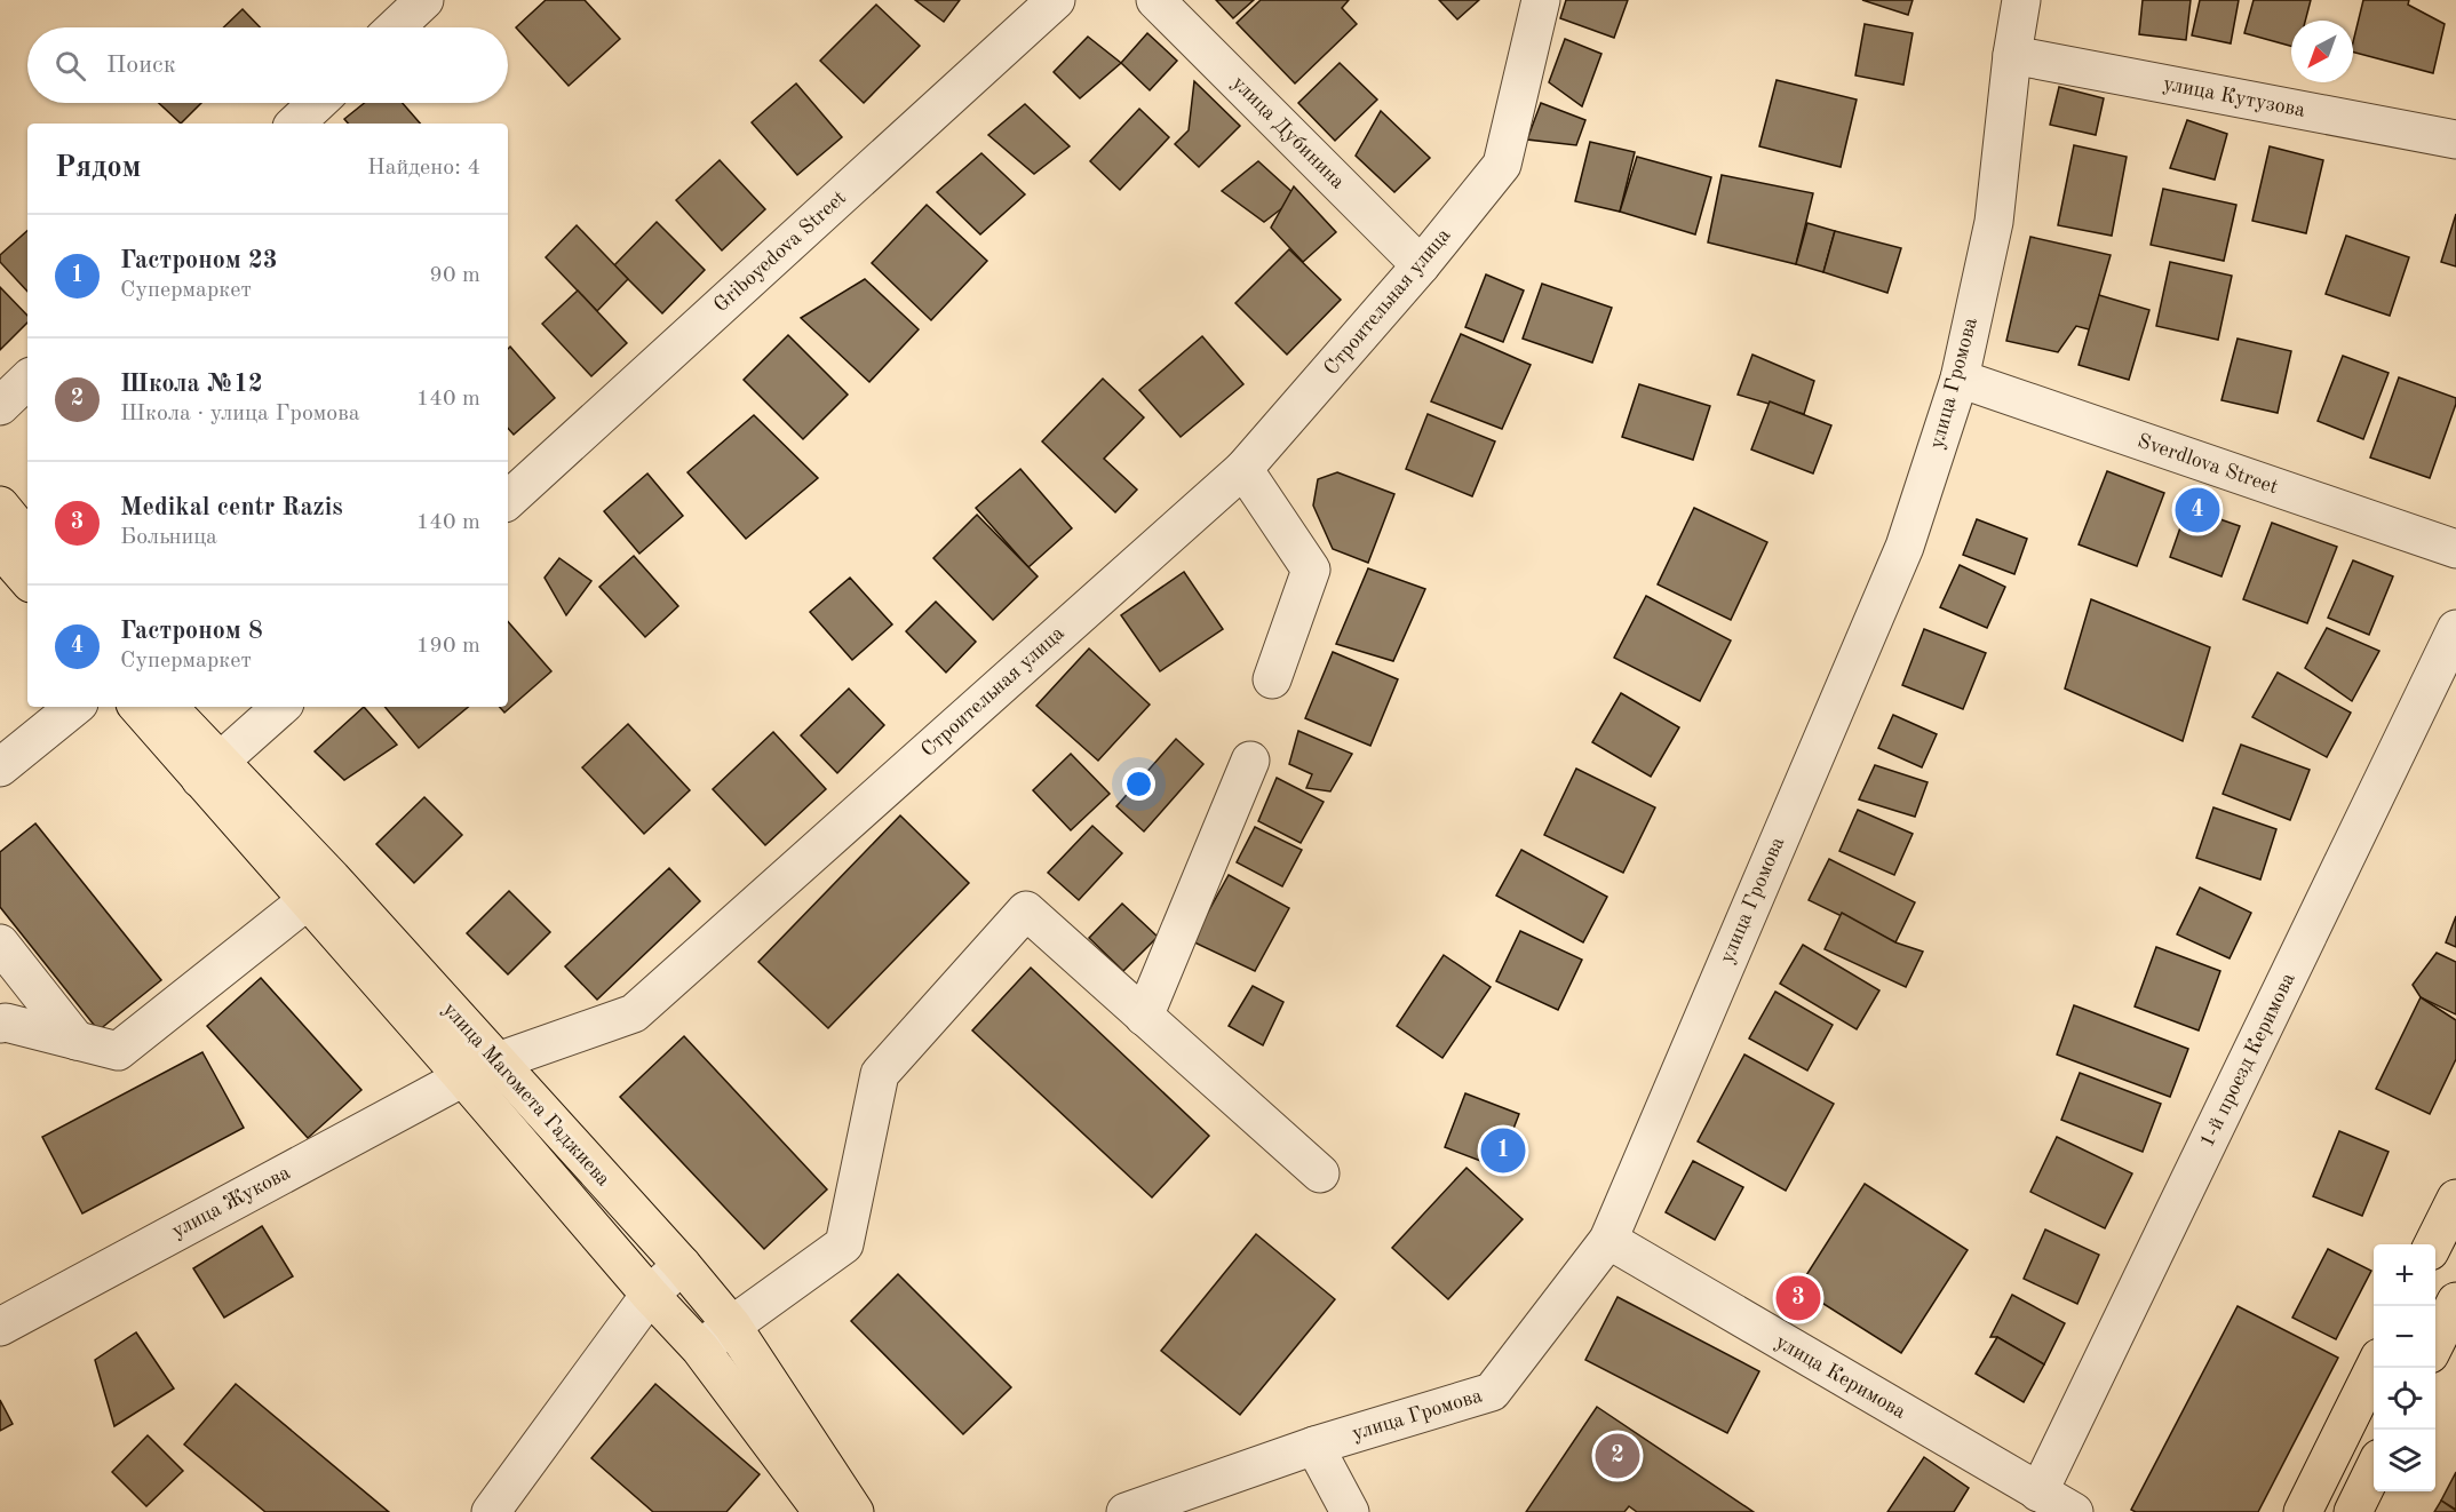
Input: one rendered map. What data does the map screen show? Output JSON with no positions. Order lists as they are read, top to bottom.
{
  "streets": {
    "main road": ["улица Магомета Гаджиева"],
    "street": [
      "улица Кутузова",
      "улица Дубинина",
      "Griboyedova Street",
      "Строительная улица",
      "улица Громова",
      "Sverdlova Street",
      "1-й проезд Керимова",
      "улица Жукова",
      "улица Керимова"
    ]
  },
  "crossings": [
    ["улица Кутузова", "улица Громова"],
    ["улица Дубинина", "Строительная улица"],
    ["Строительная улица", "улица Магомета Гаджиева"],
    ["Строительная улица", "улица Жукова"],
    ["улица Громова", "Sverdlova Street"],
    ["улица Громова", "улица Керимова"],
    ["1-й проезд Керимова", "улица Керимова"],
    ["улица Магомета Гаджиева", "улица Жукова"]
  ],
  "north": "bottom left",
  "page": {
    "search": "Поиск",
    "heading": ["Рядом", "Найдено: 4"],
    "list": [
      {
        "mark": "1",
        "name": "Гастроном 23",
        "note": "Супермаркет",
        "value": "90 m"
      },
      {
        "mark": "2",
        "name": "Школа №12",
        "note": "Школа · улица Громова",
        "value": "140 m"
      },
      {
        "mark": "3",
        "name": "Medikal centr Razis",
        "note": "Больница",
        "value": "140 m"
      },
      {
        "mark": "4",
        "name": "Гастроном 8",
        "note": "Супермаркет",
        "value": "190 m"
      }
    ],
    "pins": [
      "4",
      "1",
      "3",
      "2"
    ],
    "map_buttons": ["+", "−"]
  }
}
